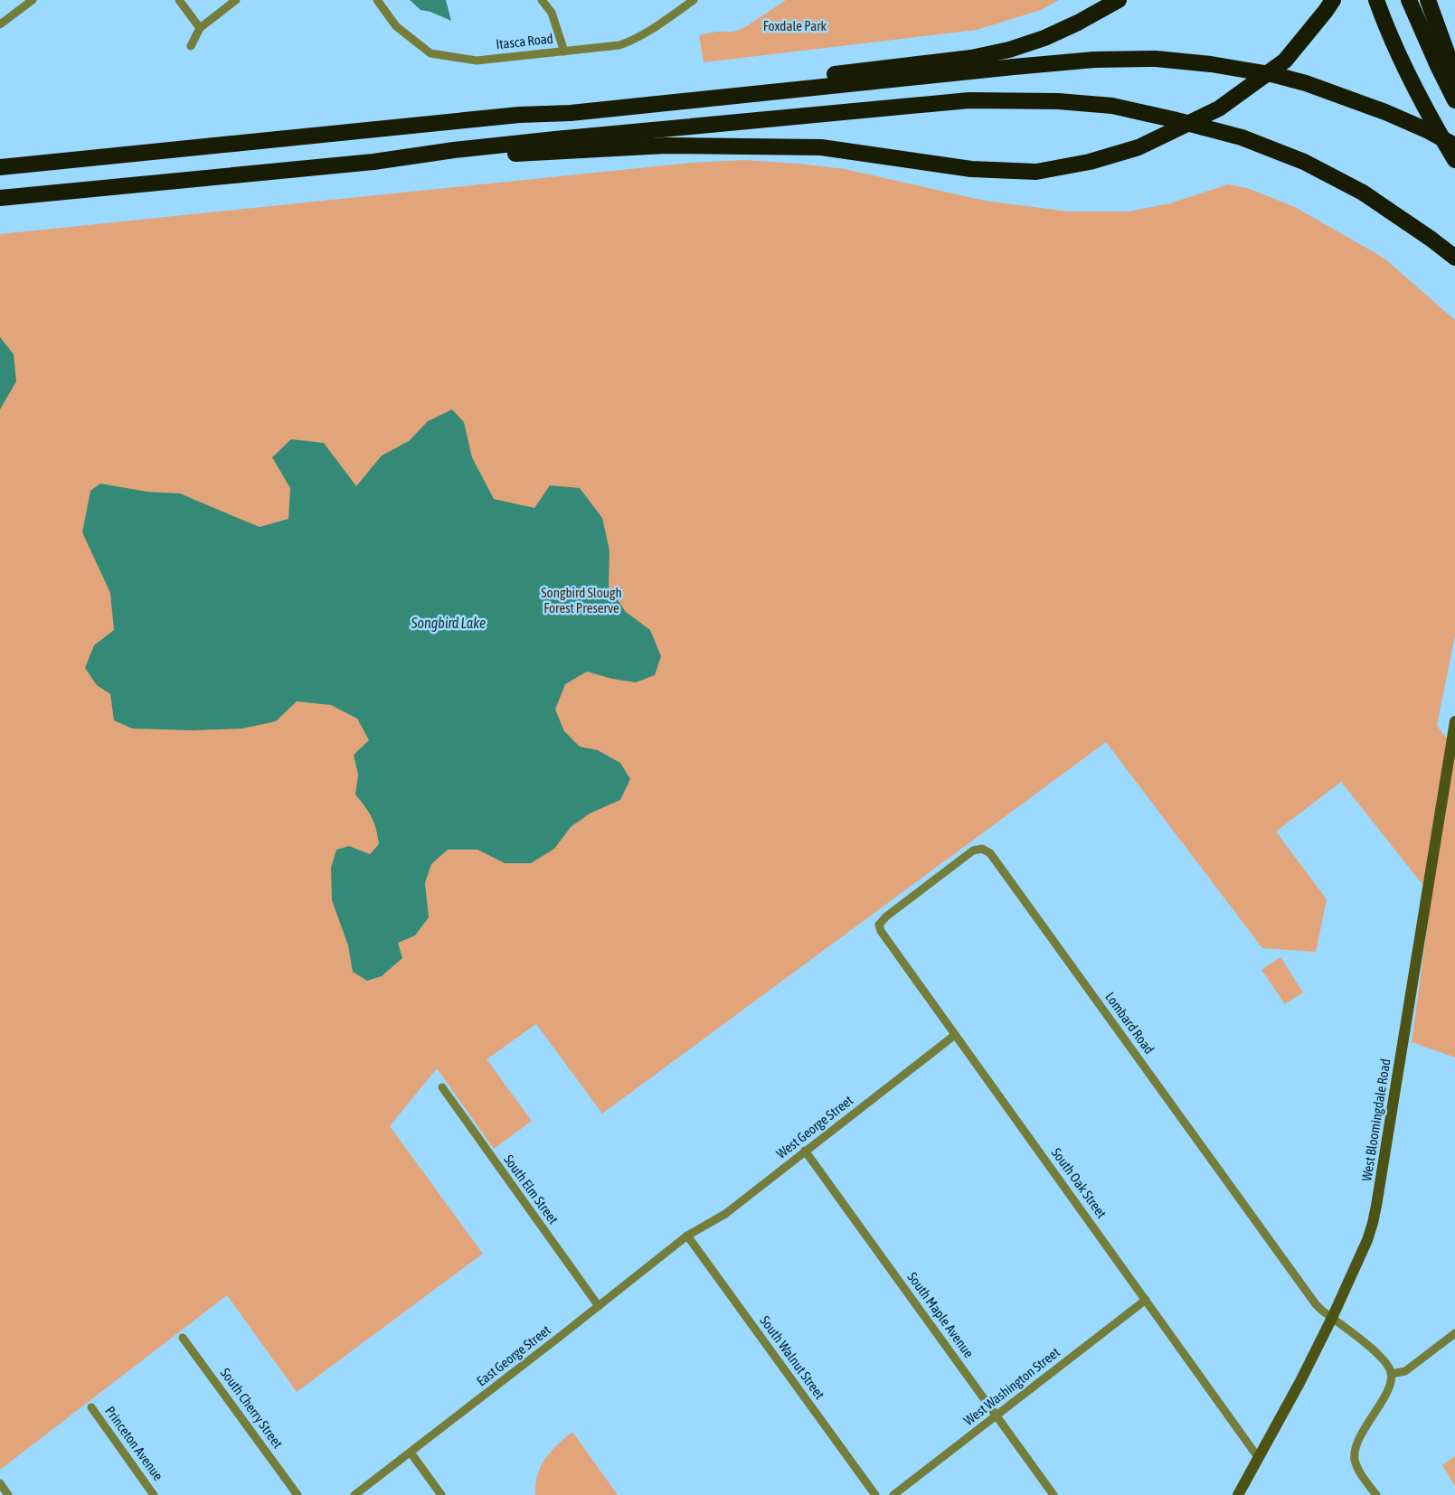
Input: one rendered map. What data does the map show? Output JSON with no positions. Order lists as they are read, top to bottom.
{
  "streets": {
    "street": [
      "Itasca Road",
      "Lombard Road",
      "West Bloomingdale Road",
      "West George Street",
      "South Oak Street",
      "South Elm Street",
      "South Maple Avenue",
      "East George Street",
      "South Walnut Street",
      "West Washington Street",
      "South Cherry Street",
      "Princeton Avenue"
    ]
  },
  "crossings": [
    ["Lombard Road", "West Bloomingdale Road"],
    ["Lombard Road", "South Oak Street"],
    ["West Bloomingdale Road", "South Oak Street"],
    ["West George Street", "South Oak Street"],
    ["West George Street", "South Maple Avenue"],
    ["West George Street", "East George Street"],
    ["West George Street", "South Walnut Street"],
    ["South Oak Street", "West Washington Street"],
    ["South Elm Street", "East George Street"],
    ["South Maple Avenue", "West Washington Street"],
    ["East George Street", "South Walnut Street"]
  ],
  "water": ["Songbird Lake"],
  "parks": ["Foxdale Park", "Songbird Slough Forest Preserve"]
}
